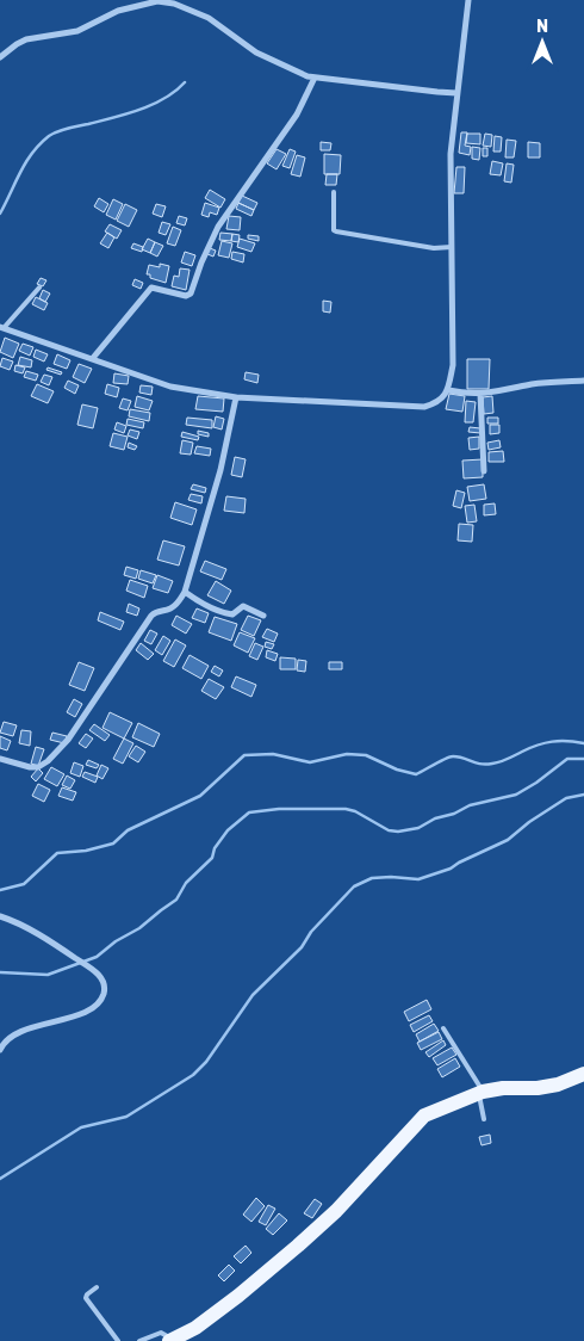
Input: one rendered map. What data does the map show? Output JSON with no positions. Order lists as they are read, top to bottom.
{
  "north": "top"
}
